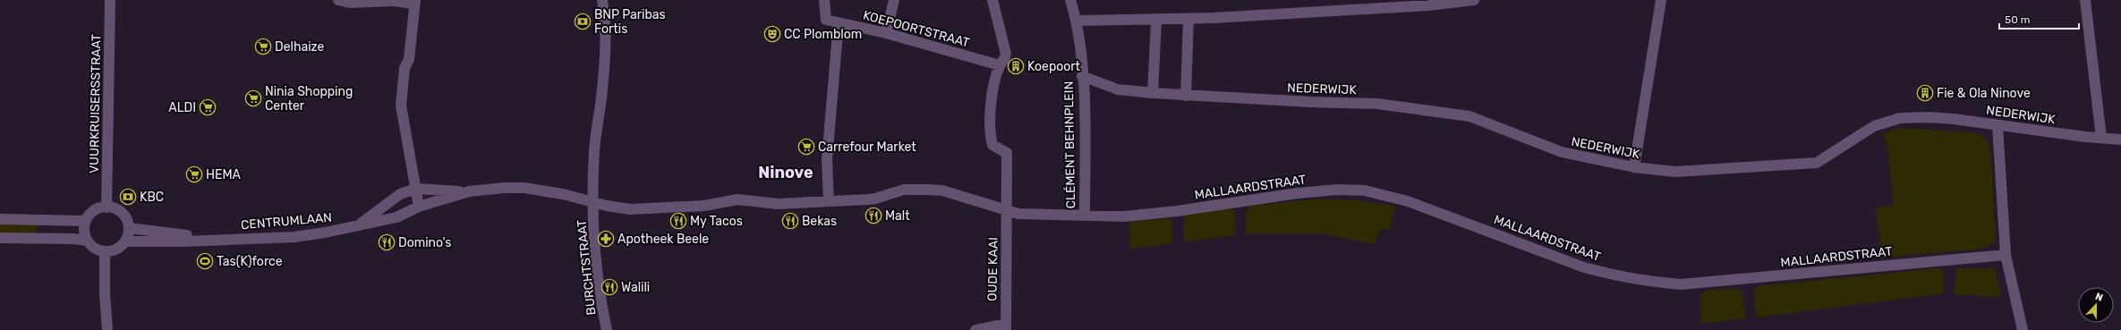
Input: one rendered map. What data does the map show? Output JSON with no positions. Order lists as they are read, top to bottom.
{
  "streets": {
    "street": [
      "KOEPOORTSTRAAT",
      "NEDERWIJK",
      "VUURKRUISERSSTRAAT",
      "CLÉMENT BEHNPLEIN",
      "MALLAARDSTRAAT",
      "CENTRUMLAAN",
      "BURCHTSTRAAT",
      "OUDE KAAI"
    ]
  },
  "crossings": [
    ["KOEPOORTSTRAAT", "OUDE KAAI"],
    ["NEDERWIJK", "CLÉMENT BEHNPLEIN"],
    ["VUURKRUISERSSTRAAT", "CENTRUMLAAN"],
    ["CLÉMENT BEHNPLEIN", "MALLAARDSTRAAT"],
    ["CLÉMENT BEHNPLEIN", "CENTRUMLAAN"],
    ["CLÉMENT BEHNPLEIN", "OUDE KAAI"],
    ["CENTRUMLAAN", "BURCHTSTRAAT"]
  ],
  "districts": ["Ninove"],
  "places": {
    "bank": ["BNP Paribas Fortis", "KBC"],
    "theatre": ["CC Plomblom"],
    "supermarket": [
      "Delhaize",
      "Ninia Shopping Center",
      "ALDI",
      "Carrefour Market",
      "HEMA"
    ],
    "building": ["Koepoort", "Fie & Ola Ninove"],
    "restaurant": [
      "Malt",
      "My Tacos",
      "Bekas",
      "Domino's",
      "Walili"
    ],
    "pharmacy": ["Apotheek Beele"],
    "sports": ["Tas(K)force"]
  },
  "scale_bar": "50 m",
  "north": "top"
}
